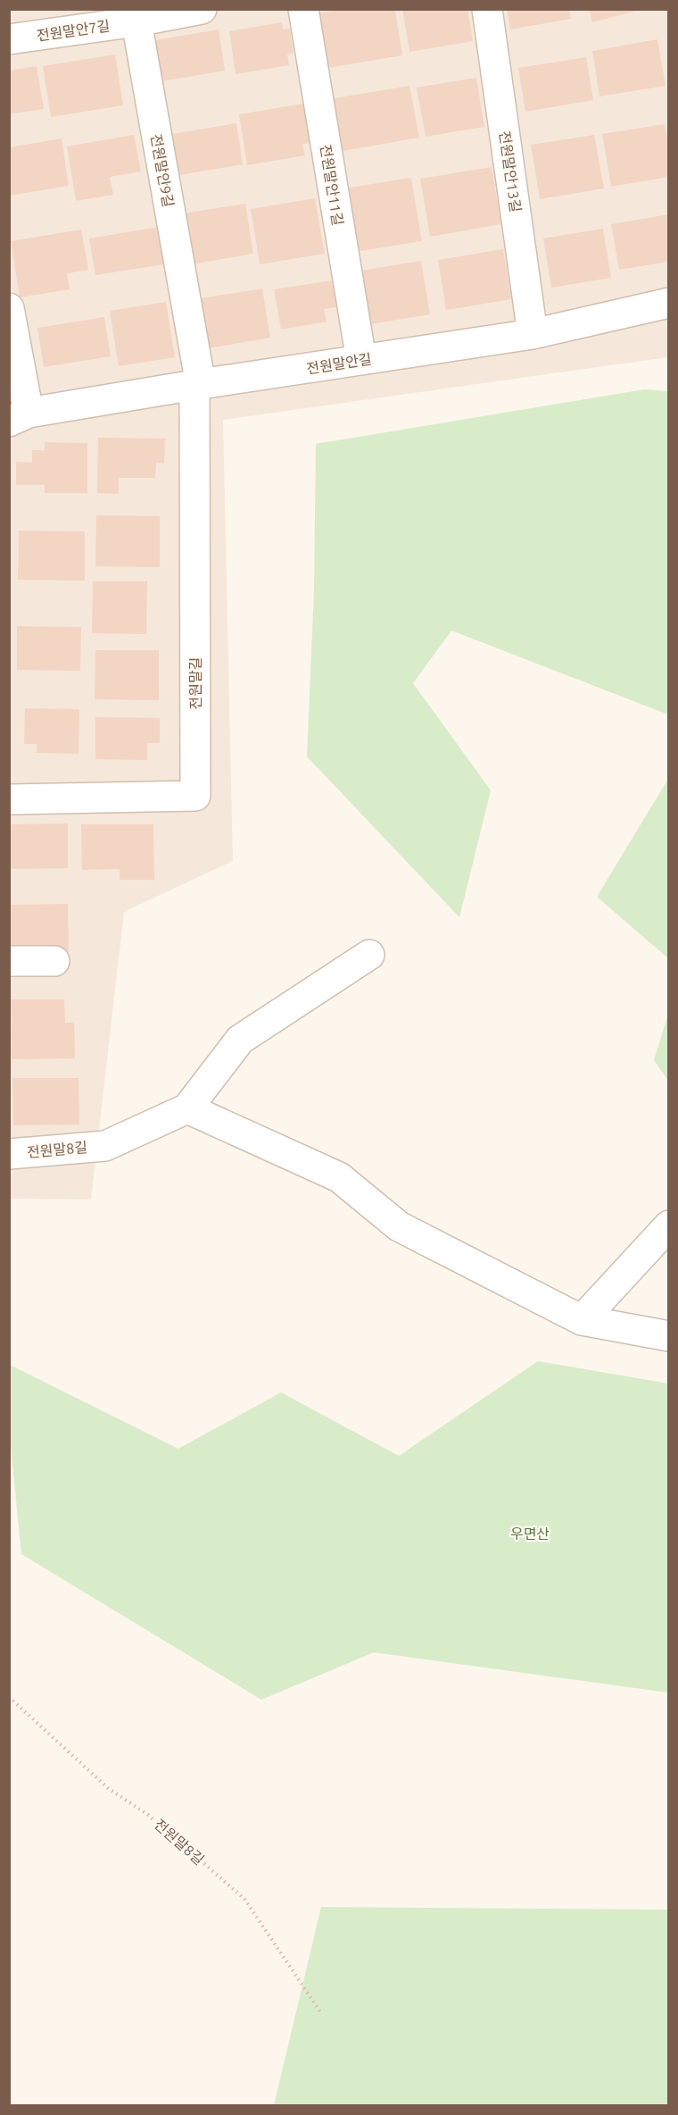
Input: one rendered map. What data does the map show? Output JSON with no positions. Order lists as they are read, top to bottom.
{
  "streets": {
    "street": [
      "전원말안7길",
      "전원말안9길",
      "전원말안13길",
      "전원말안11길",
      "전원말안길",
      "전원말길",
      "전원말8길"
    ]
  },
  "crossings": [
    ["전원말안7길", "전원말안9길"],
    ["전원말안9길", "전원말안길"],
    ["전원말안9길", "전원말길"],
    ["전원말안13길", "전원말안길"],
    ["전원말안11길", "전원말안길"],
    ["전원말안길", "전원말길"]
  ],
  "parks": ["우면산"]
}
